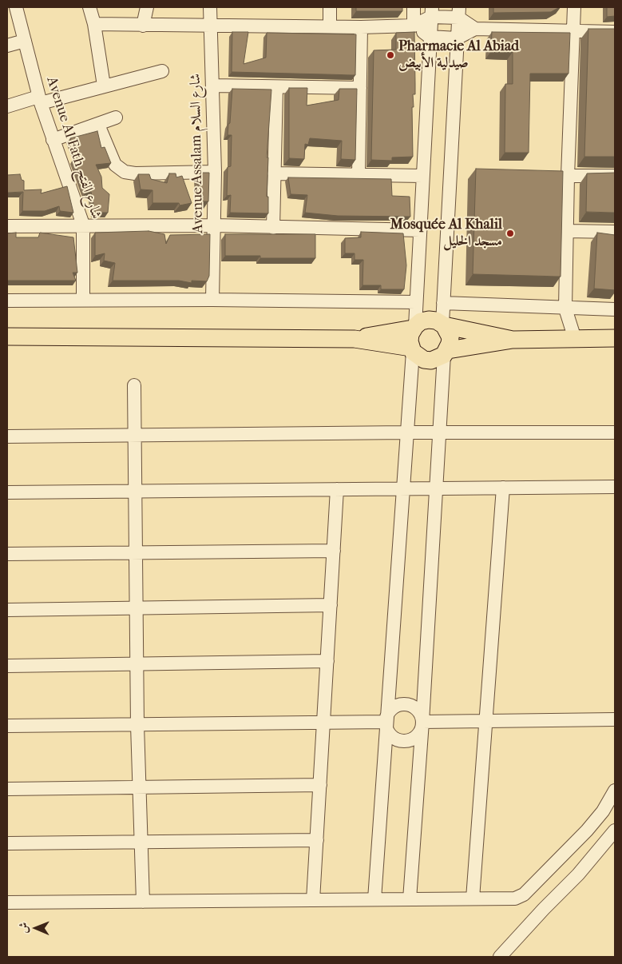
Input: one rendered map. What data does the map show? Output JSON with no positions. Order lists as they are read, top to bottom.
{
  "streets": {
    "street": ["Avenue Al Fath شارع الفتح", "Avenue Assalam شارع السلام"]
  },
  "places": ["Pharmacie Al Abiad صيدلية الأبيض", "Mosquée Al Khalil مسجد الخليل"],
  "north": "left"
}
